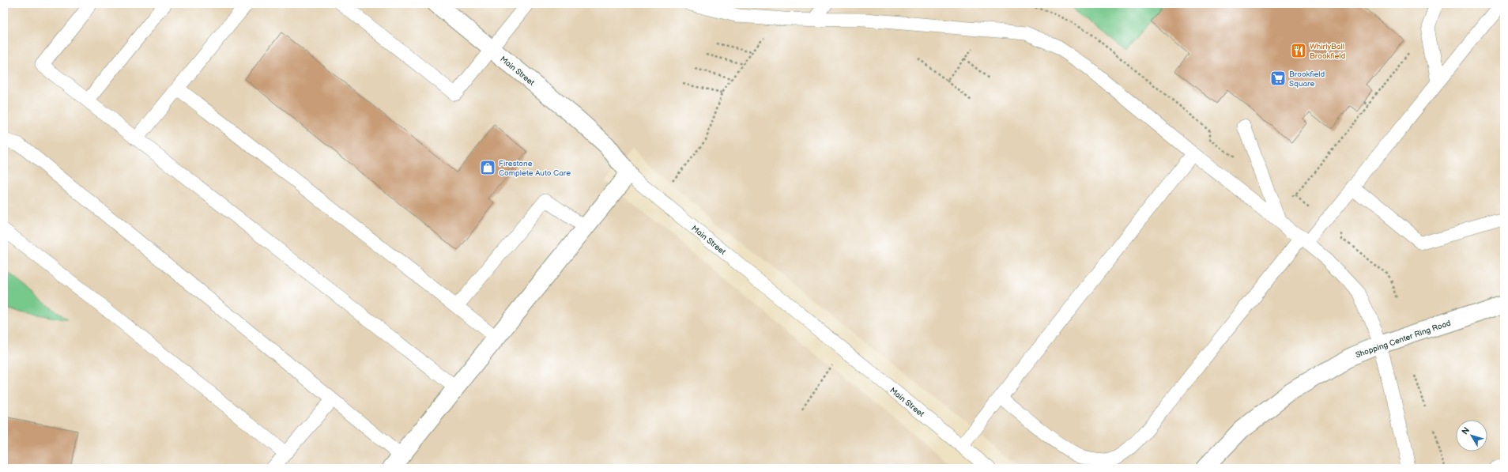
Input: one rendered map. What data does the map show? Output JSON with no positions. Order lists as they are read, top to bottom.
{
  "streets": {
    "street": ["Main Street", "Shopping Center Ring Road"]
  },
  "places": {
    "restaurant": ["WhirlyBall Brookfield"],
    "supermarket": ["Brookfield Square"],
    "shop": ["Firestone Complete Auto Care"]
  },
  "north": "top left"
}
